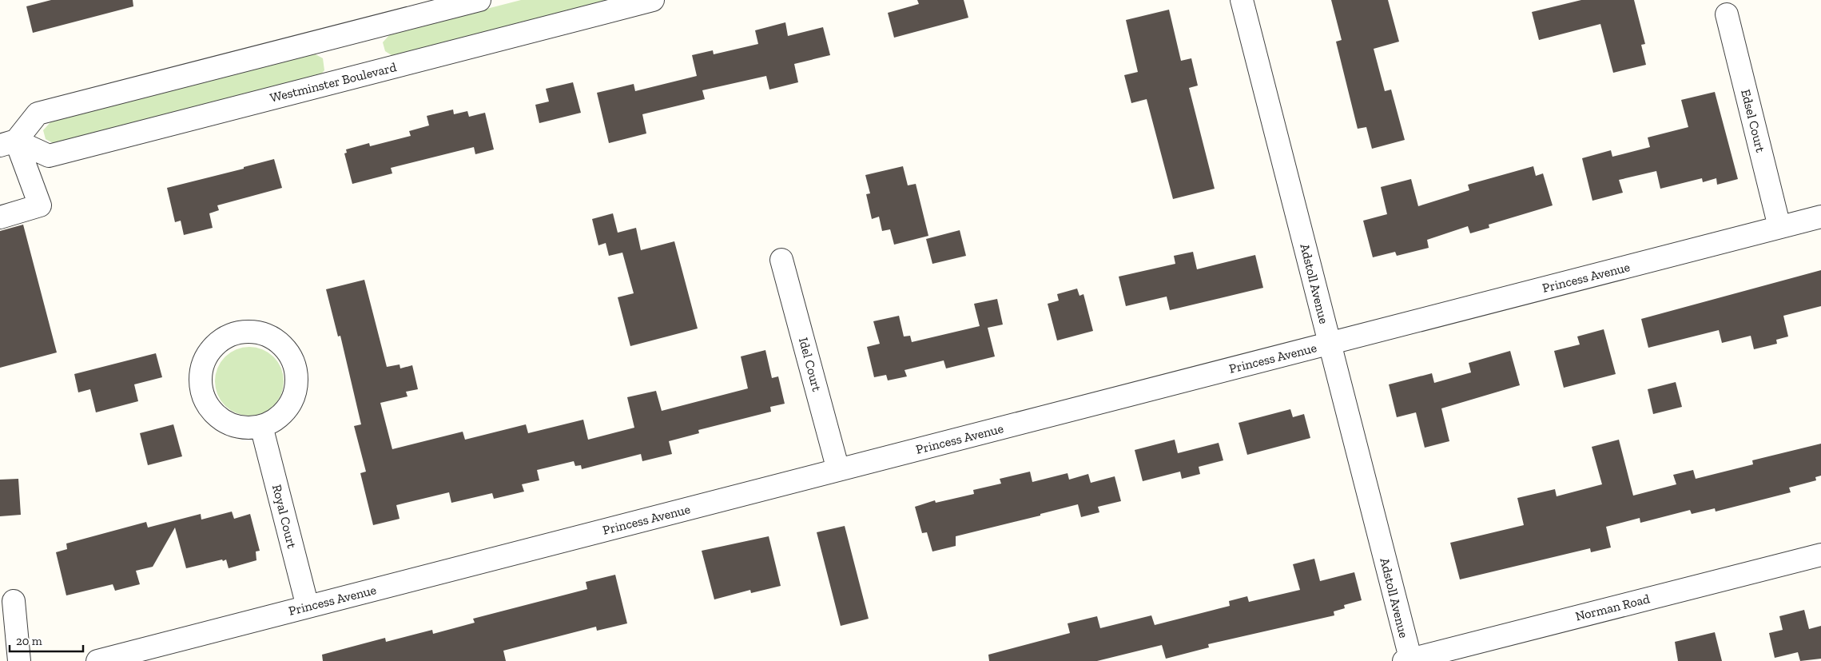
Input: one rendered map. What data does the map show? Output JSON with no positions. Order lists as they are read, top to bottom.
{
  "streets": {
    "street": [
      "Westminster Boulevard",
      "Edsel Court",
      "Princess Avenue",
      "Adstoll Avenue",
      "Idel Court",
      "Royal Court",
      "Norman Road"
    ]
  },
  "crossings": [
    ["Edsel Court", "Princess Avenue"],
    ["Princess Avenue", "Adstoll Avenue"],
    ["Princess Avenue", "Idel Court"],
    ["Princess Avenue", "Royal Court"],
    ["Adstoll Avenue", "Norman Road"]
  ],
  "scale_bar": "20 m"
}
